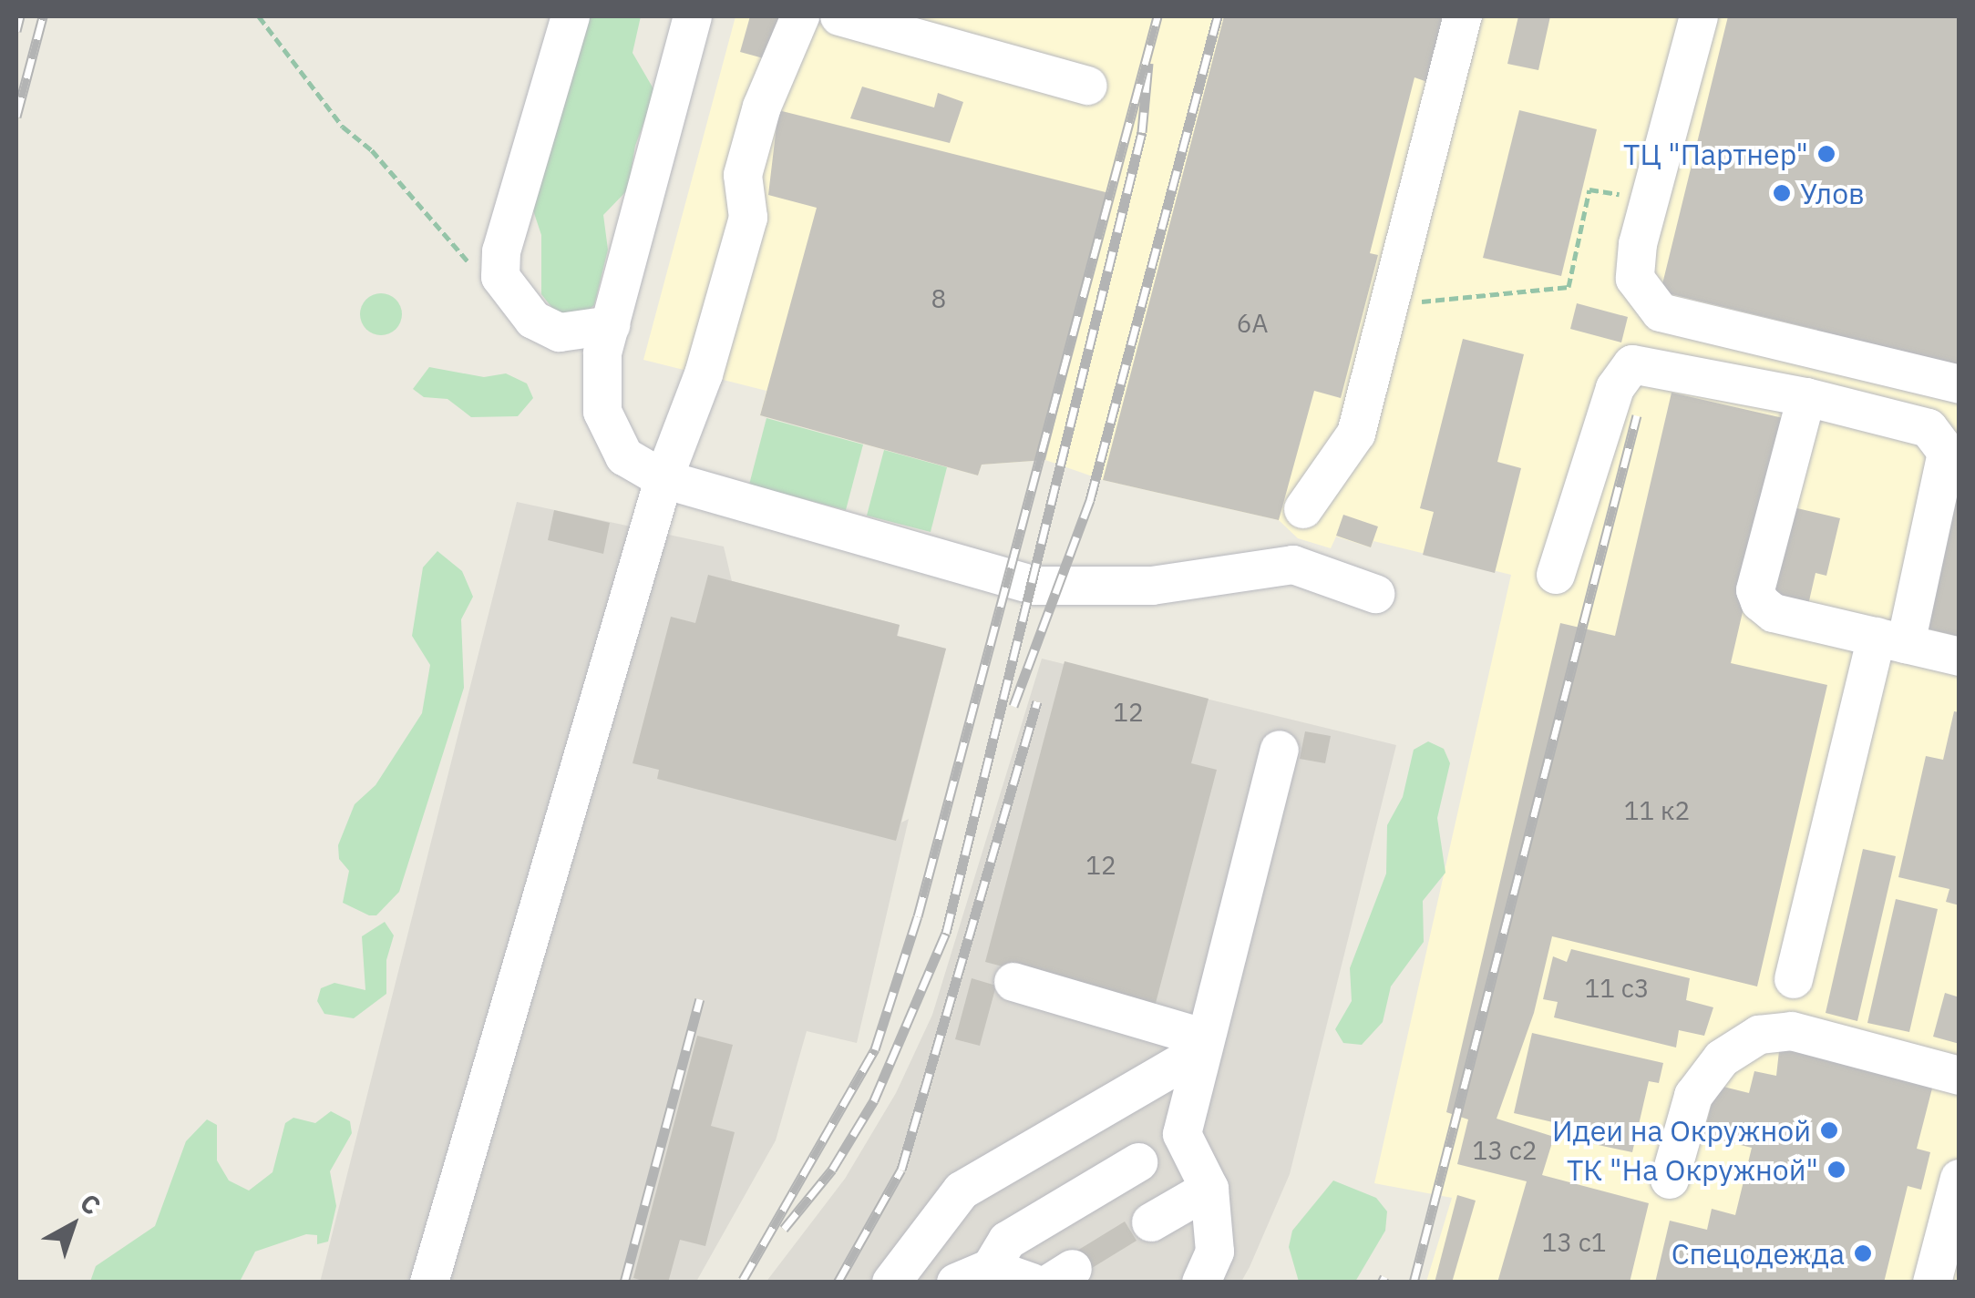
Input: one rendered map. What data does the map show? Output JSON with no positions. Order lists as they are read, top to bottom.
{
  "places": [
    "ТЦ \"Партнер\"",
    "Улов",
    "Идеи на Окружной",
    "ТК \"На Окружной\"",
    "Спецодежда"
  ],
  "house_numbers": [
    "8",
    "6А",
    "12",
    "11 к2",
    "12",
    "11 с3",
    "13 с2",
    "13 с1"
  ],
  "north": "top right"
}
